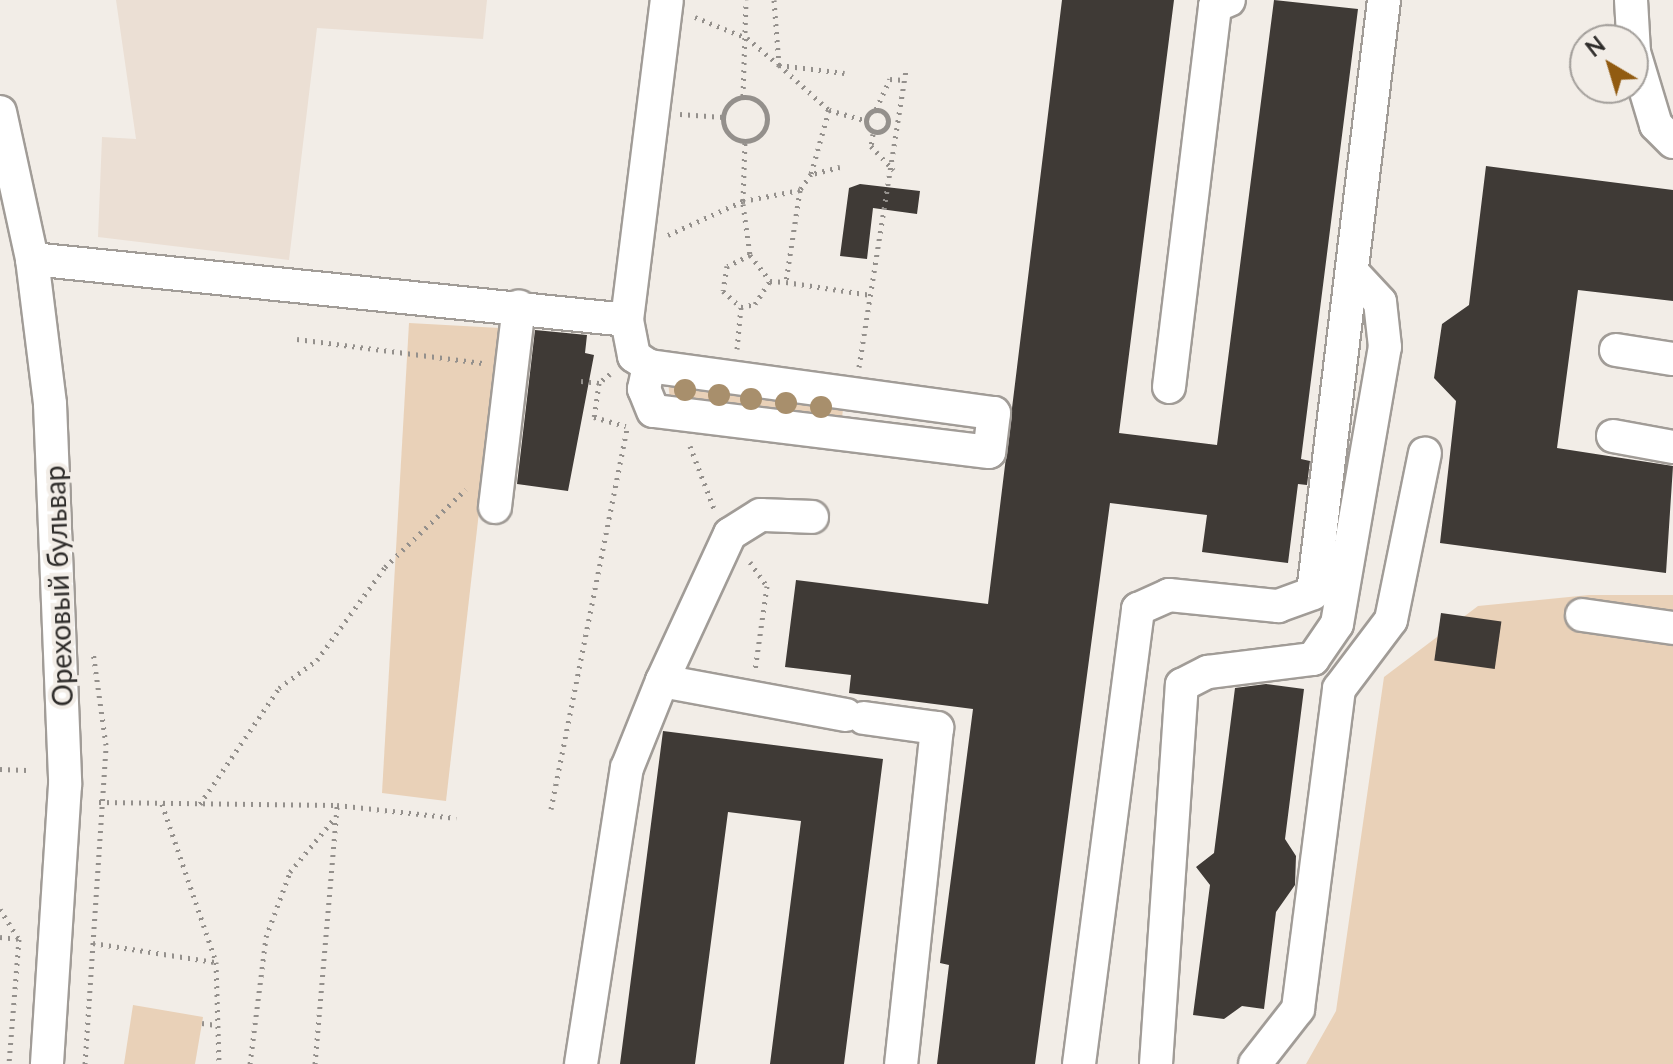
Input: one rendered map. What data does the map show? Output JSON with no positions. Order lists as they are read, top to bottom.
{
  "streets": {
    "street": ["Ореховый бульвар"]
  },
  "north": "top left"
}
